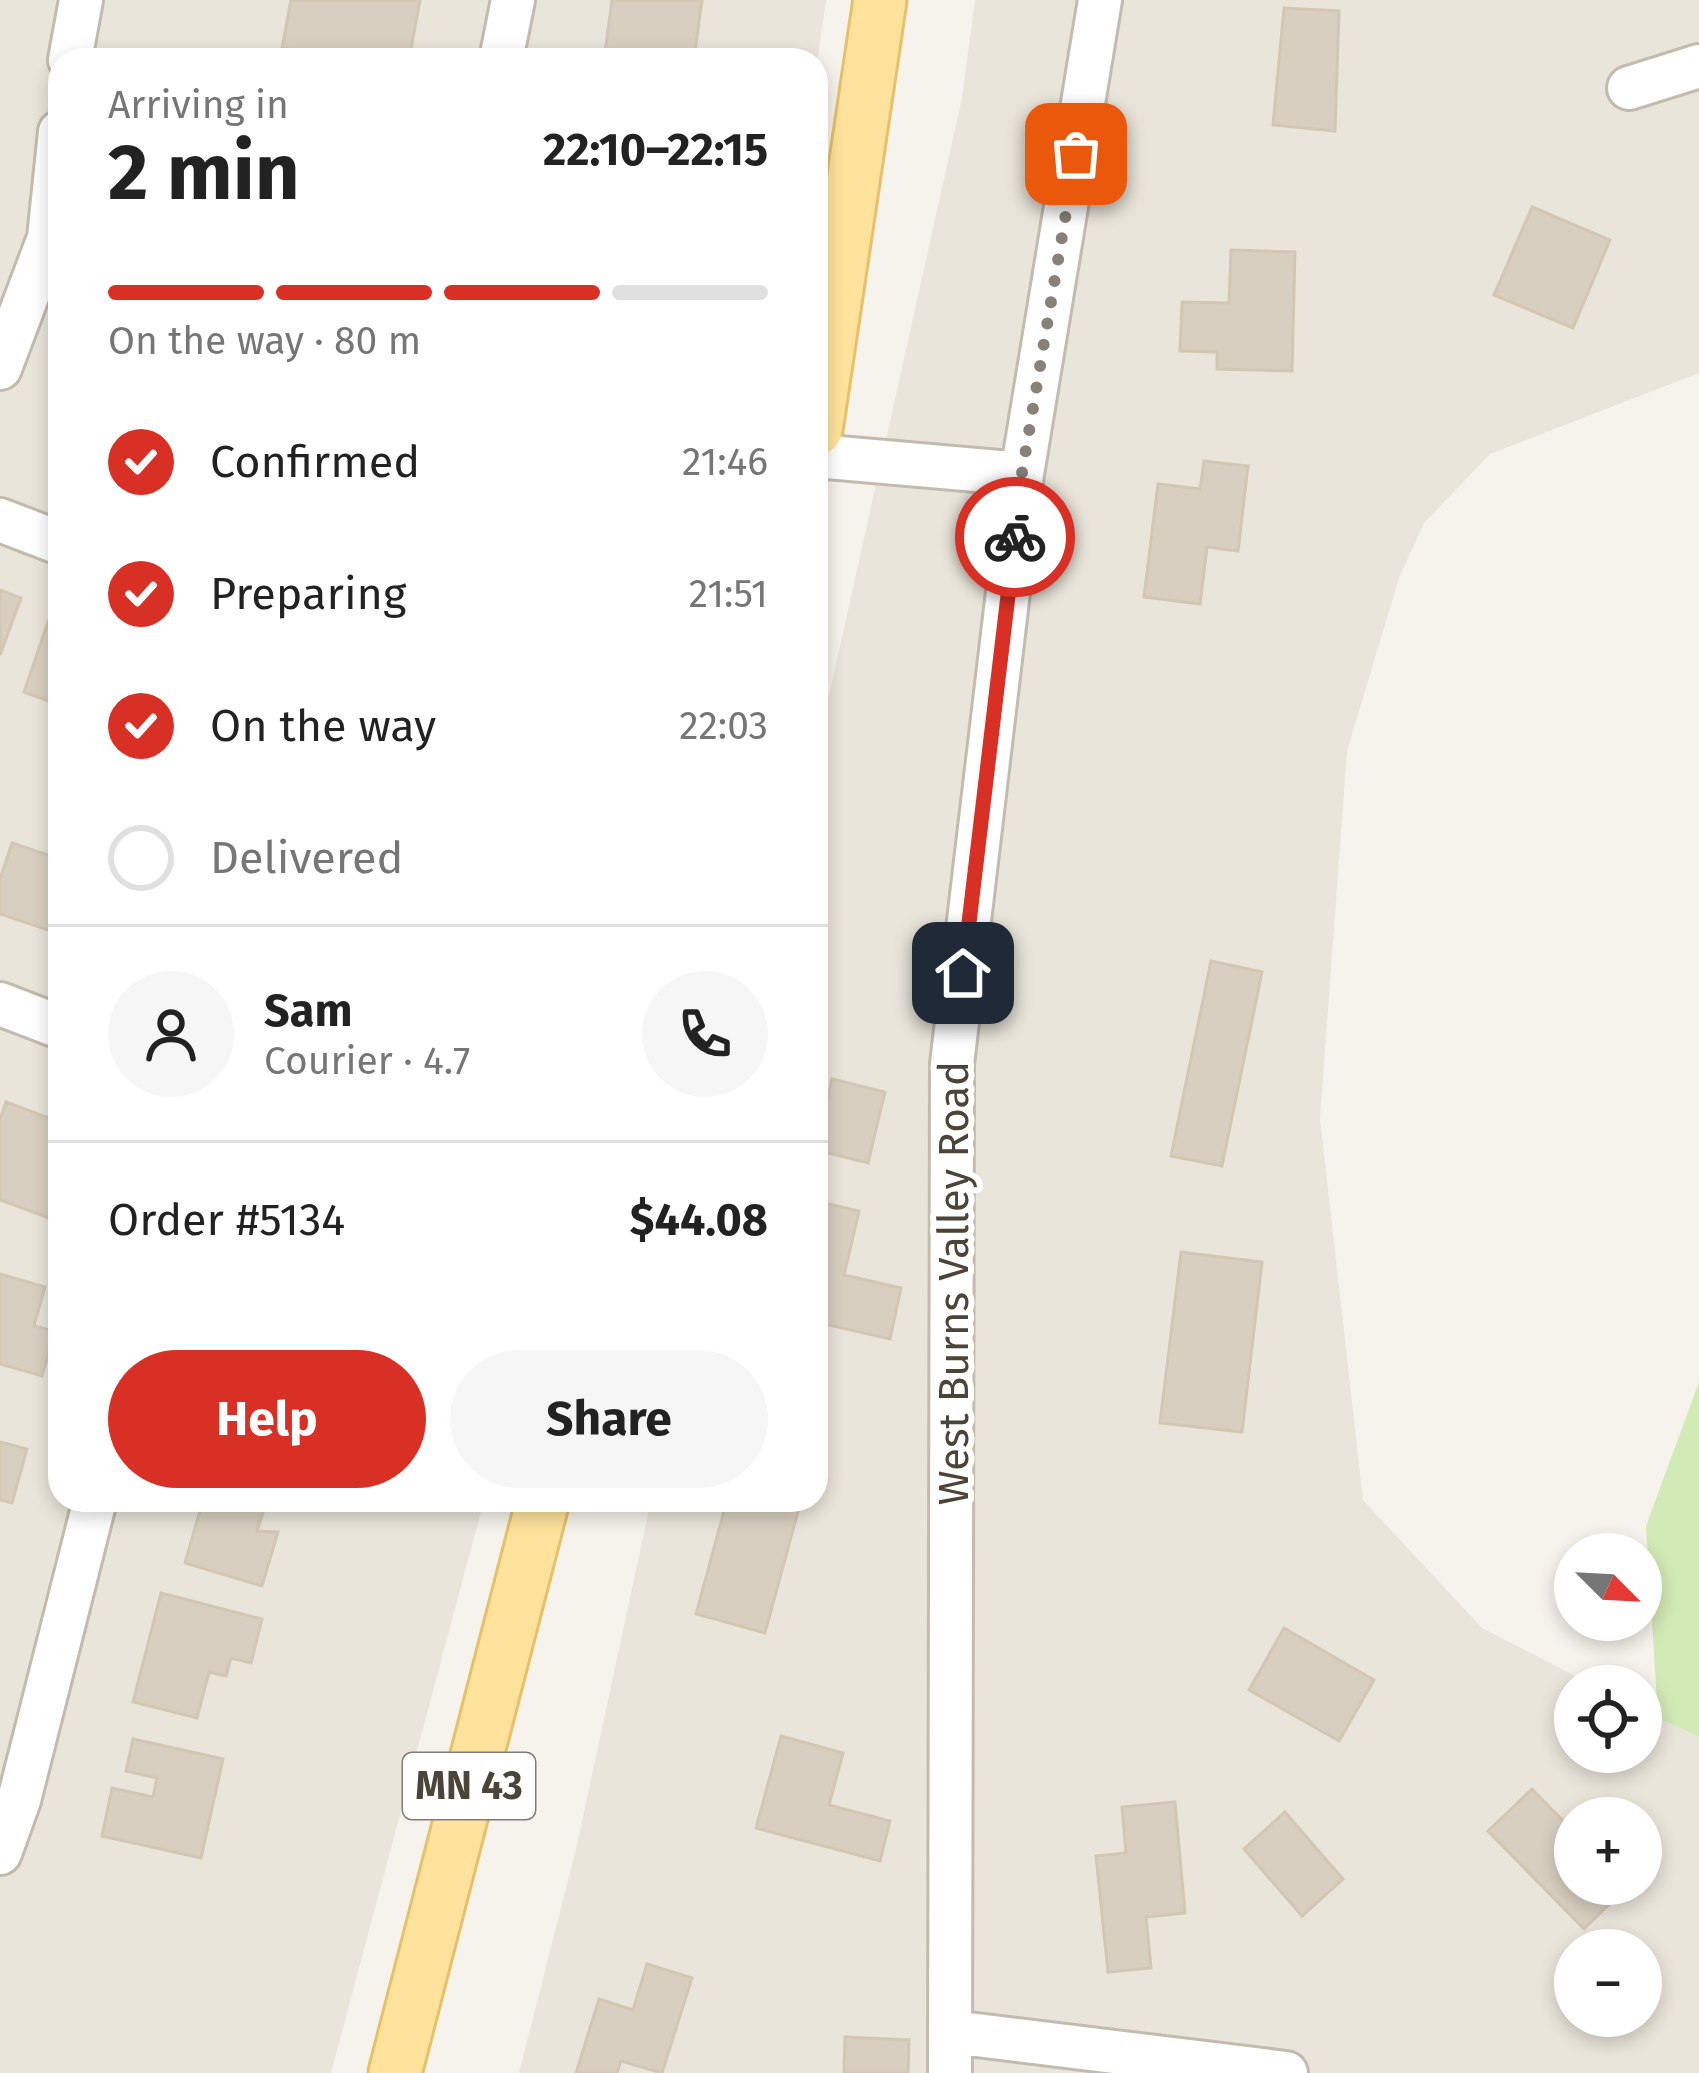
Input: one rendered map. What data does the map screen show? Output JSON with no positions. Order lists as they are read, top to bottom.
{
  "streets": {
    "main road": ["MN 43"],
    "street": ["West Burns Valley Road"]
  },
  "north": "bottom right",
  "page": {
    "heading": ["2 min", "Arriving in", "22:10–22:15"],
    "panel": [
      "Sam",
      "Courier · 4.7",
      "Order #5134",
      "$44.08"
    ],
    "bar": "On the way · 80 m",
    "list": [
      ["Confirmed", "21:46"],
      ["Preparing", "21:51"],
      ["On the way", "22:03"],
      "Delivered"
    ],
    "buttons": ["Help", "Share"],
    "map_buttons": ["+", "−"]
  }
}
